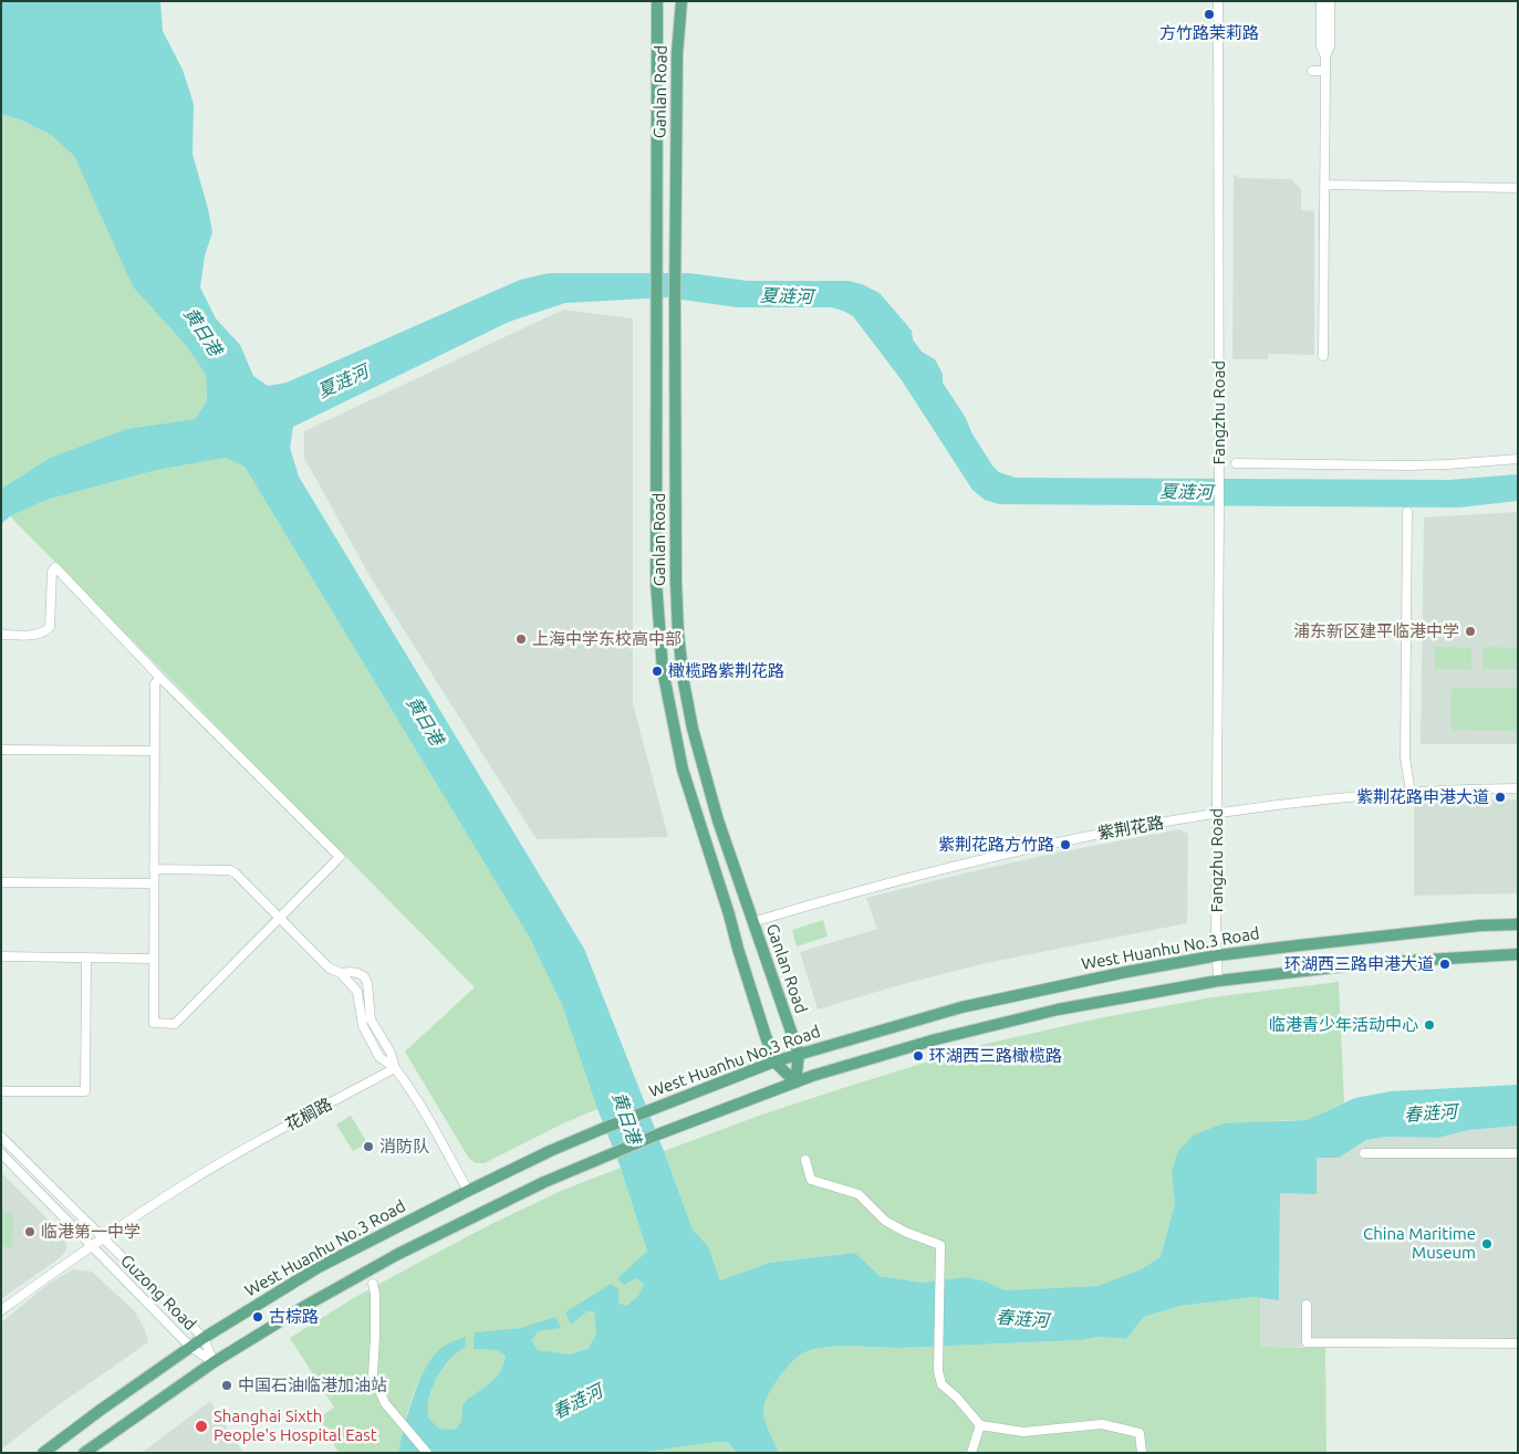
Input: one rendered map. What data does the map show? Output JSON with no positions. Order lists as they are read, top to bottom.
{
  "streets": {
    "main road": ["Ganlan Road", "West Huanhu No.3 Road"],
    "street": [
      "Fangzhu Road",
      "紫荆花路",
      "花榈路",
      "Guzong Road"
    ]
  },
  "crossings": [
    ["Ganlan Road", "紫荆花路"],
    ["Ganlan Road", "West Huanhu No.3 Road"],
    ["Fangzhu Road", "紫荆花路"],
    ["Fangzhu Road", "West Huanhu No.3 Road"],
    ["West Huanhu No.3 Road", "Guzong Road"],
    ["花榈路", "Guzong Road"]
  ],
  "water": ["夏涟河", "黄日港", "春涟河"],
  "places": [
    "方竹路茉莉路",
    "浦东新区建平临港中学",
    "上海中学东校高中部",
    "橄榄路紫荆花路",
    "紫荆花路申港大道",
    "紫荆花路方竹路",
    "环湖西三路申港大道",
    "临港青少年活动中心",
    "环湖西三路橄榄路",
    "消防队",
    "临港第一中学",
    "China Maritime Museum",
    "古棕路",
    "中国石油临港加油站",
    "Shanghai Sixth People's Hospital East"
  ]
}
